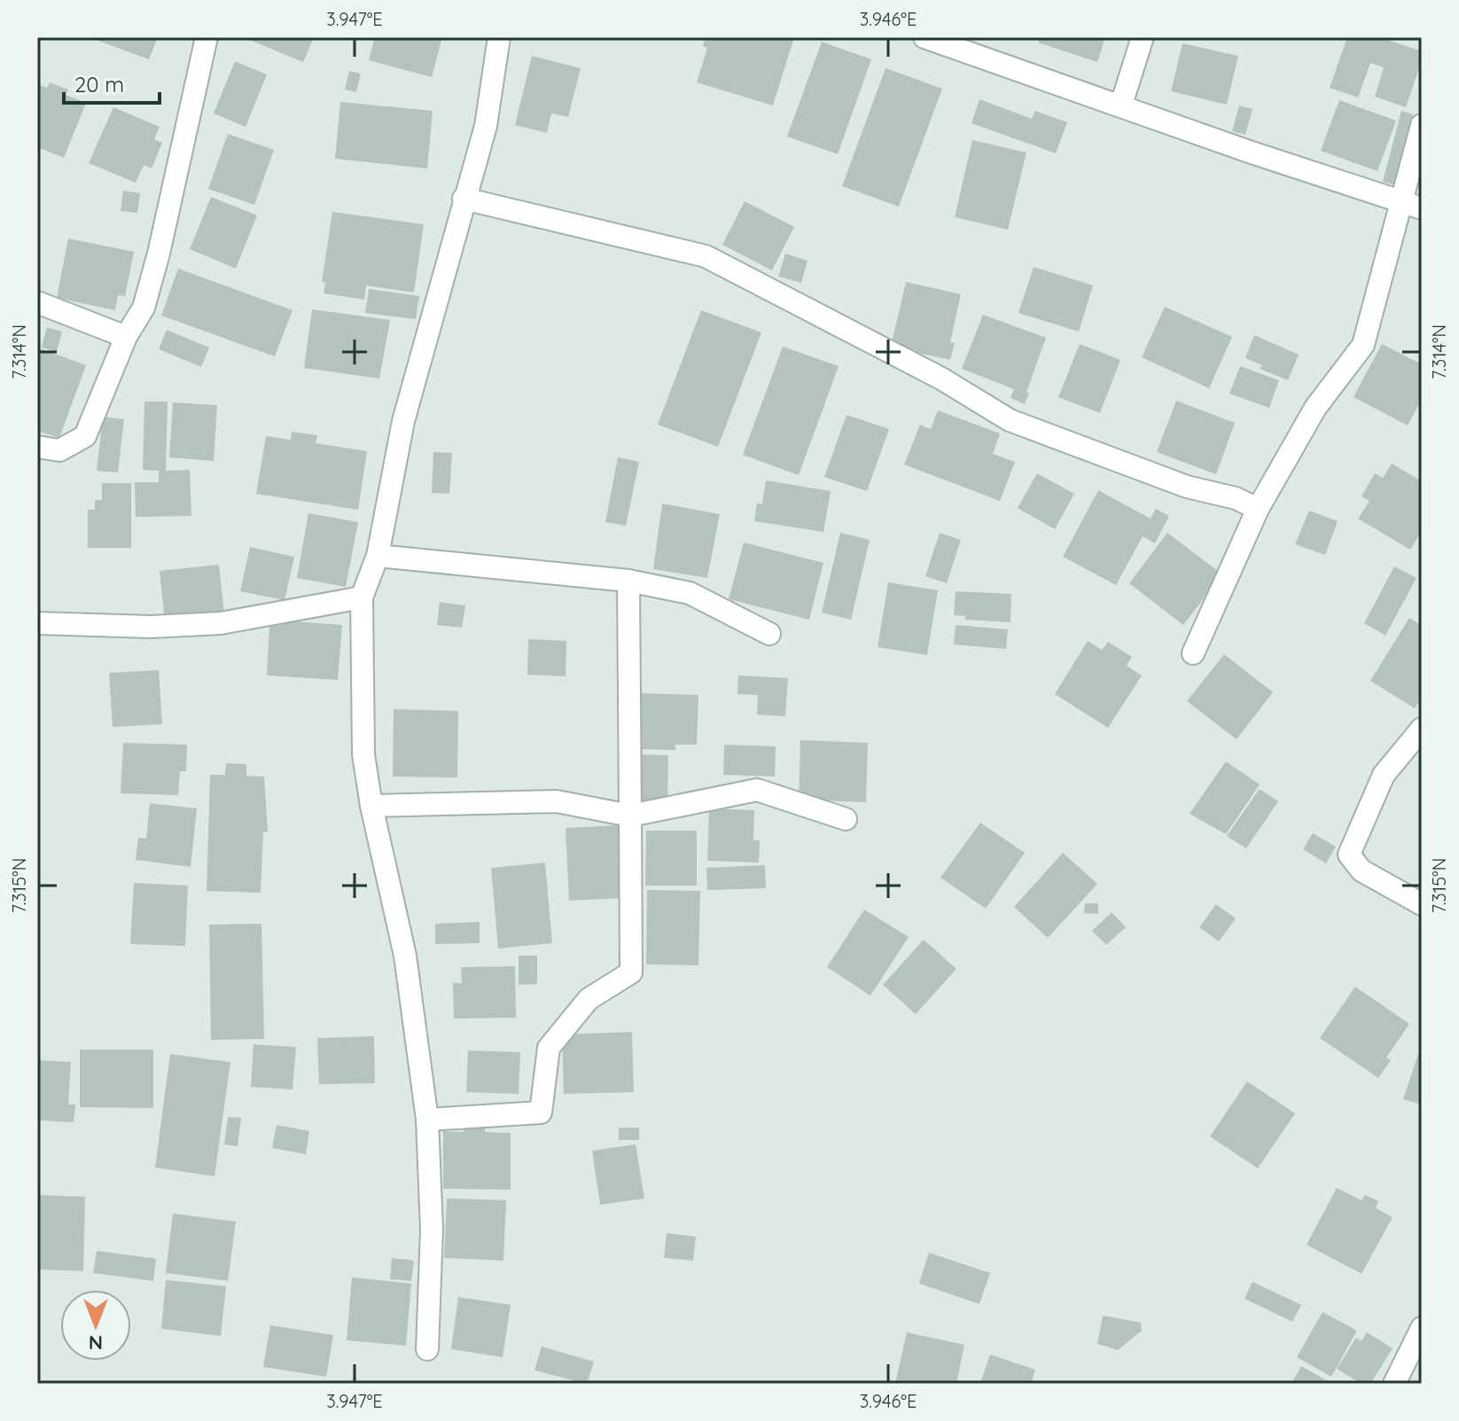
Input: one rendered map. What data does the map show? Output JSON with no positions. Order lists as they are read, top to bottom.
{
  "scale_bar": "20 m",
  "north": "bottom",
  "coordinates": [
    "3.947°E",
    "3.946°E",
    "7.314°N",
    "7.315°N"
  ]
}
